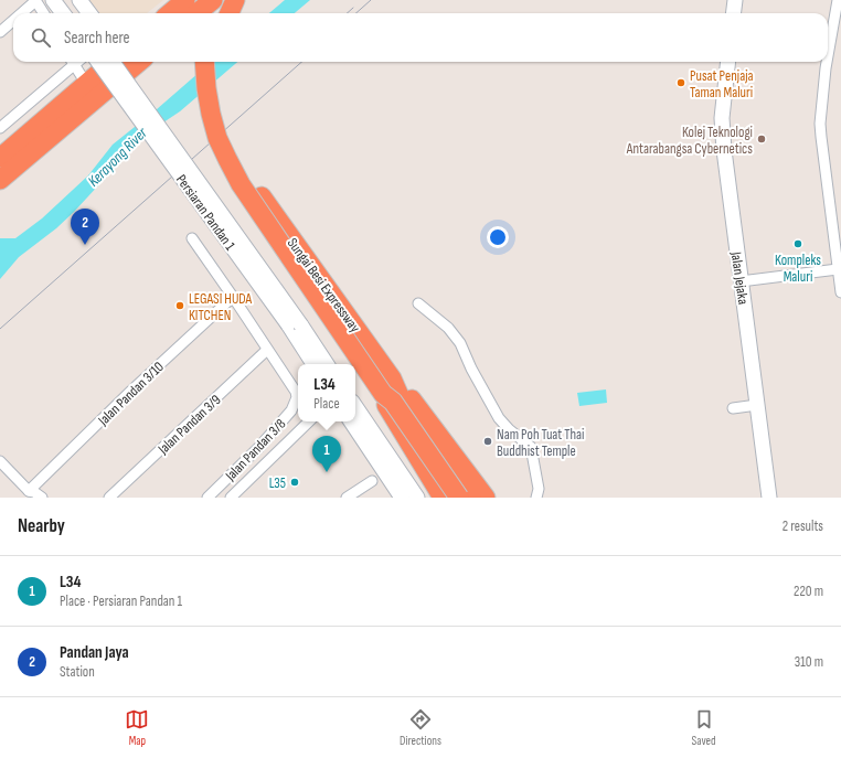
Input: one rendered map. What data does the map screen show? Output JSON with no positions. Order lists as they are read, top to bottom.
{
  "streets": {
    "highway": ["Sungai Besi Expressway"],
    "street": [
      "Persiaran Pandan 1",
      "Jalan Jejaka",
      "Jalan Pandan 3/10",
      "Jalan Pandan 3/9",
      "Jalan Pandan 3/8"
    ]
  },
  "crossings": [
    ["Jalan Pandan 3/9", "Jalan Pandan 3/8"]
  ],
  "water": ["Kerayong River"],
  "places": [
    "Pusat Penjaja Taman Maluri",
    "Kolej Teknologi Antarabangsa Cybernetics",
    "Kompleks Maluri",
    "LEGASI HUDA KITCHEN",
    "Nam Poh Tuat Thai Buddhist Temple",
    "L35"
  ],
  "page": {
    "search": "Search here",
    "pins": ["2", "1"],
    "popup": ["L34", "Place"],
    "heading": ["Nearby", "2 results"],
    "list": [
      {
        "mark": "1",
        "name": "L34",
        "note": "Place · Persiaran Pandan 1",
        "value": "220 m"
      },
      {
        "mark": "2",
        "name": "Pandan Jaya",
        "note": "Station",
        "value": "310 m"
      }
    ],
    "nav": ["Map", "Directions", "Saved"]
  }
}
